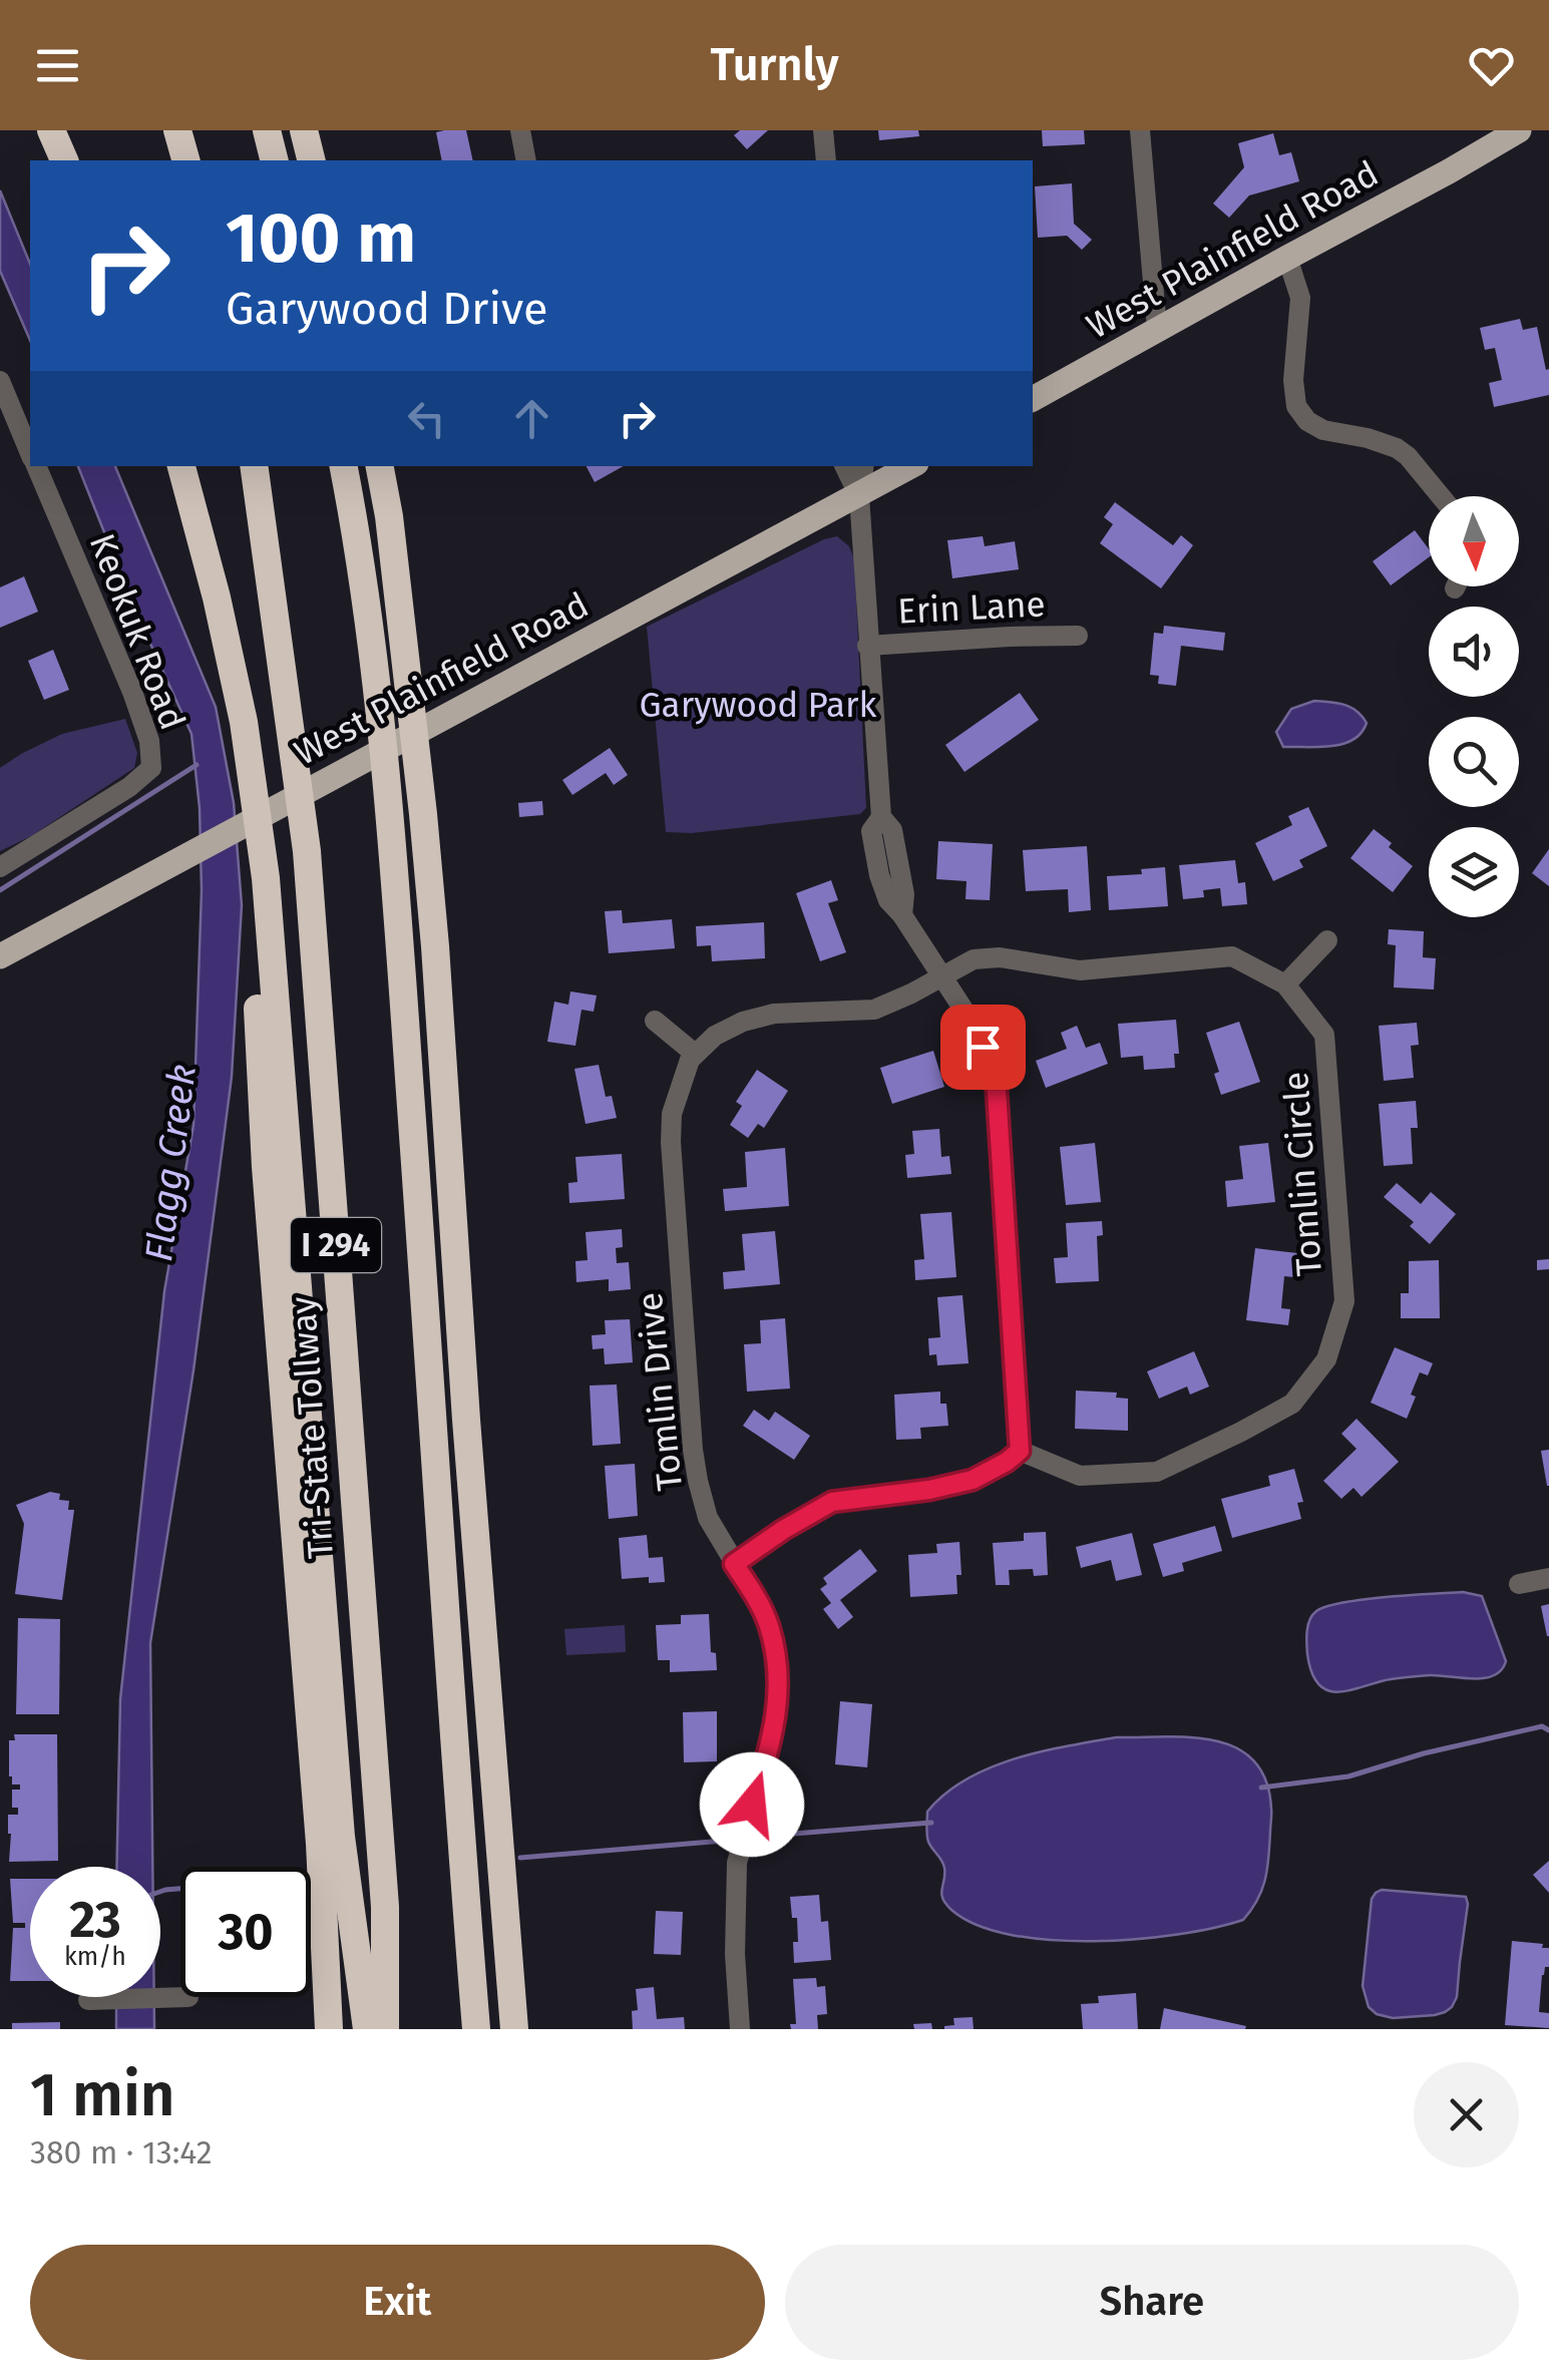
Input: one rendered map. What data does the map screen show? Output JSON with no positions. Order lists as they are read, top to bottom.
{
  "streets": {
    "highway": ["I 294", "Tri-State Tollway"],
    "main road": ["West Plainfield Road"],
    "street": [
      "Erin Lane",
      "Keokuk Road",
      "Tomlin Circle",
      "Tomlin Drive"
    ]
  },
  "water": ["Flagg Creek"],
  "parks": ["Garywood Park"],
  "north": "bottom",
  "page": {
    "header": "Turnly",
    "turn": ["100 m", "Garywood Drive"],
    "speed": "23 km/h",
    "limit": "30",
    "heading": ["1 min", "380 m · 13:42"],
    "buttons": ["Exit", "Share"]
  }
}
